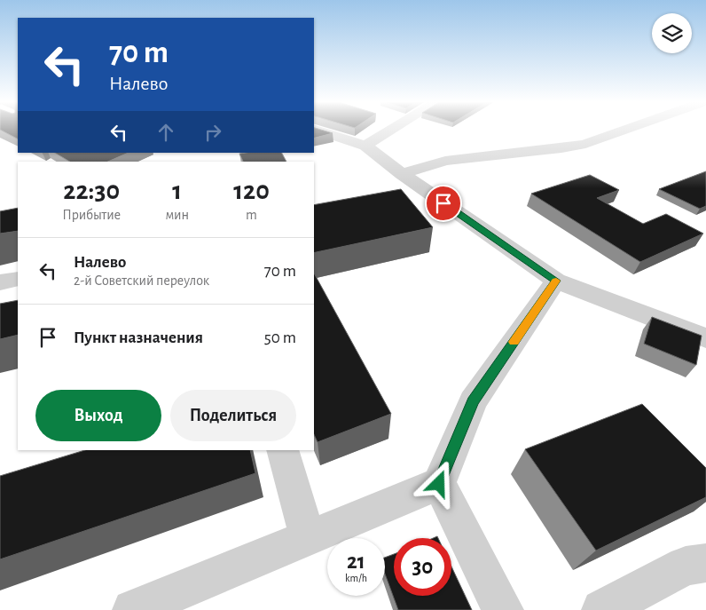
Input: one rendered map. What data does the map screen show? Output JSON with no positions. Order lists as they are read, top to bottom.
{
  "page": {
    "turn": ["70 m", "Налево"],
    "eta": [
      "22:30",
      "Прибытие",
      "1",
      "мин",
      "120",
      "m"
    ],
    "list": [
      {
        "name": "Налево",
        "note": "2-й Советский переулок",
        "value": "70 m"
      },
      {
        "name": "Пункт назначения",
        "value": "50 m"
      }
    ],
    "buttons": ["Выход", "Поделиться"],
    "speed": "21 km/h",
    "limit": "30"
  }
}
